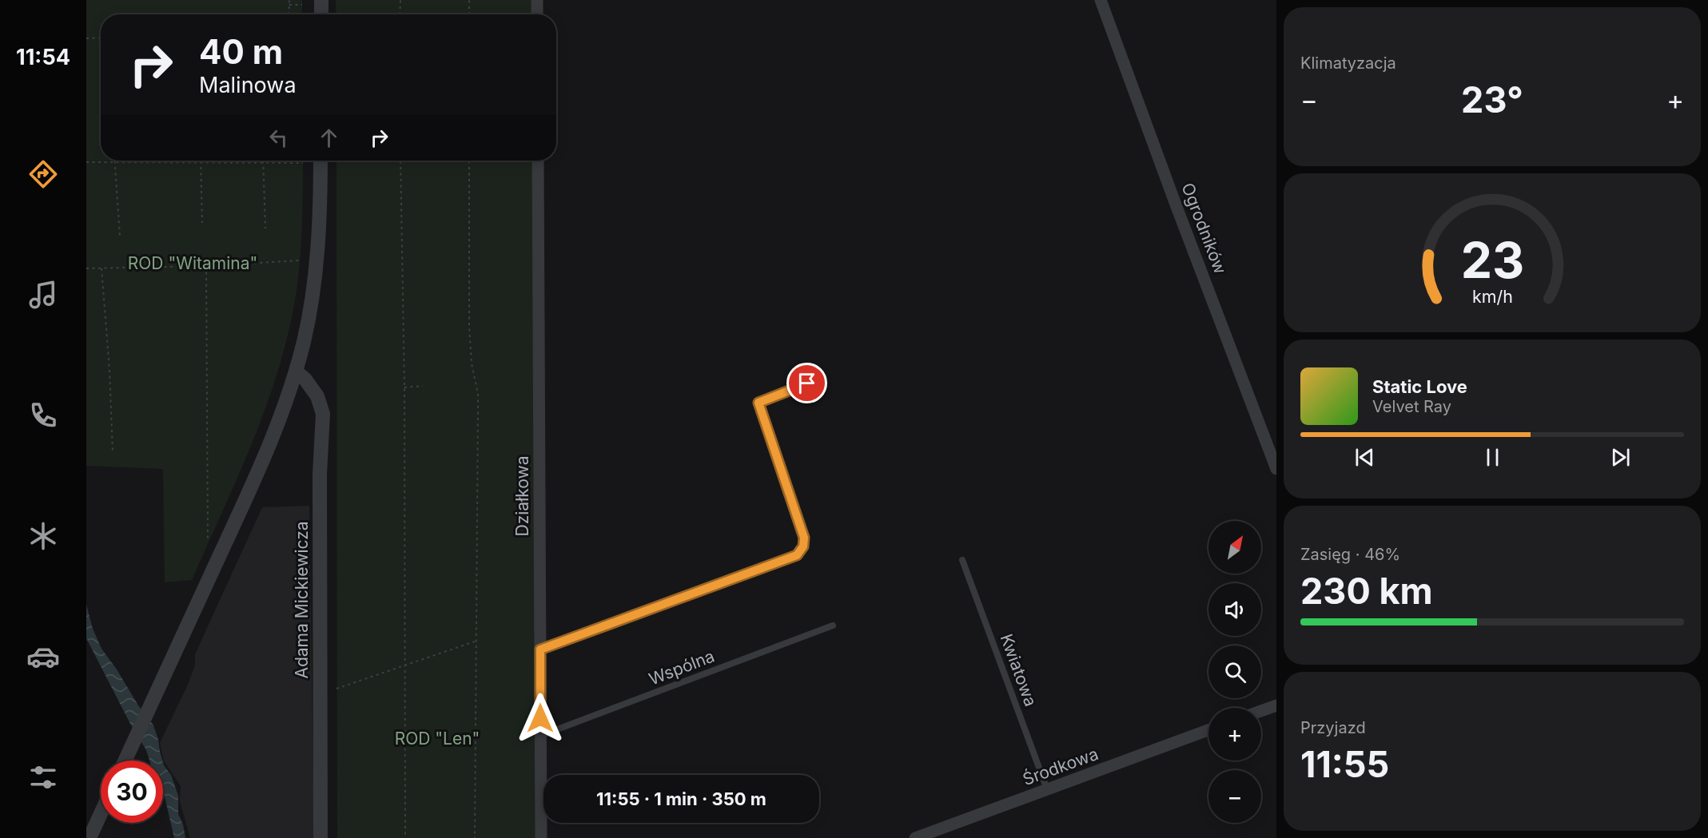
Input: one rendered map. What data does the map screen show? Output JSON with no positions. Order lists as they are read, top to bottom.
{
  "streets": {
    "street": [
      "Ogrodników",
      "Działkowa",
      "Adama Mickiewicza",
      "Środkowa"
    ],
    "lane": ["Wspólna", "Kwiatowa"]
  },
  "crossings": [
    ["Działkowa", "Wspólna"],
    ["Kwiatowa", "Środkowa"]
  ],
  "parks": ["ROD \"Witamina\"", "ROD \"Len\""],
  "north": "top right",
  "page": {
    "tabs": "11:54",
    "tile": [
      "Klimatyzacja",
      ["Zasięg · 46%", "230 km"],
      ["Przyjazd", "11:55"]
    ],
    "turn": ["40 m", "Malinowa"],
    "heat": ["−", "23°", "+"],
    "song": ["Static Love", "Velvet Ray"],
    "map_buttons": ["+", "−"],
    "limit": "30",
    "trip": "11:55 · 1 min · 350 m",
    "gauge": ["23", "km/h"]
  }
}
